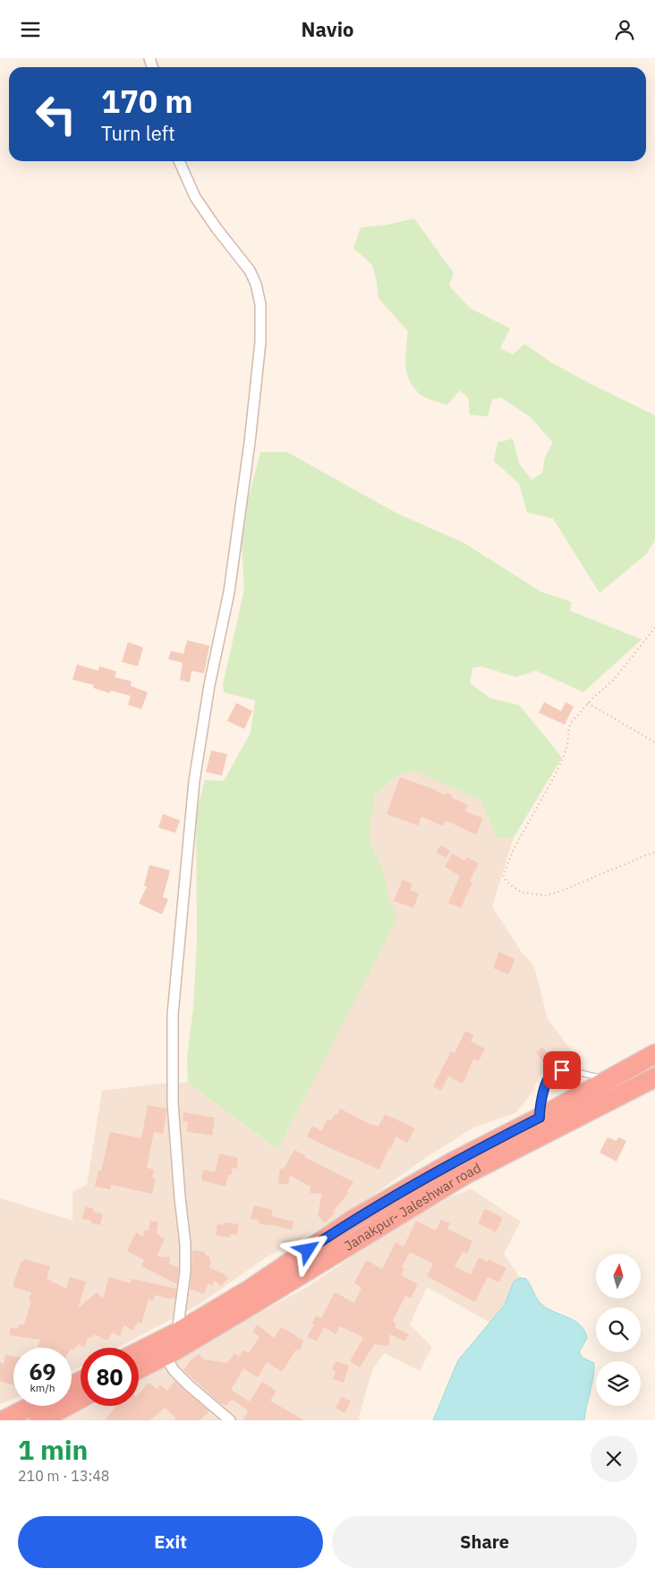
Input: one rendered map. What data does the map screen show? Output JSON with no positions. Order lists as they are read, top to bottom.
{
  "streets": {
    "highway": ["Janakpur- Jaleshwar road"]
  },
  "north": "top",
  "page": {
    "header": "Navio",
    "turn": ["170 m", "Turn left"],
    "speed": "69 km/h",
    "limit": "80",
    "heading": ["1 min", "210 m · 13:48"],
    "buttons": ["Exit", "Share"]
  }
}
